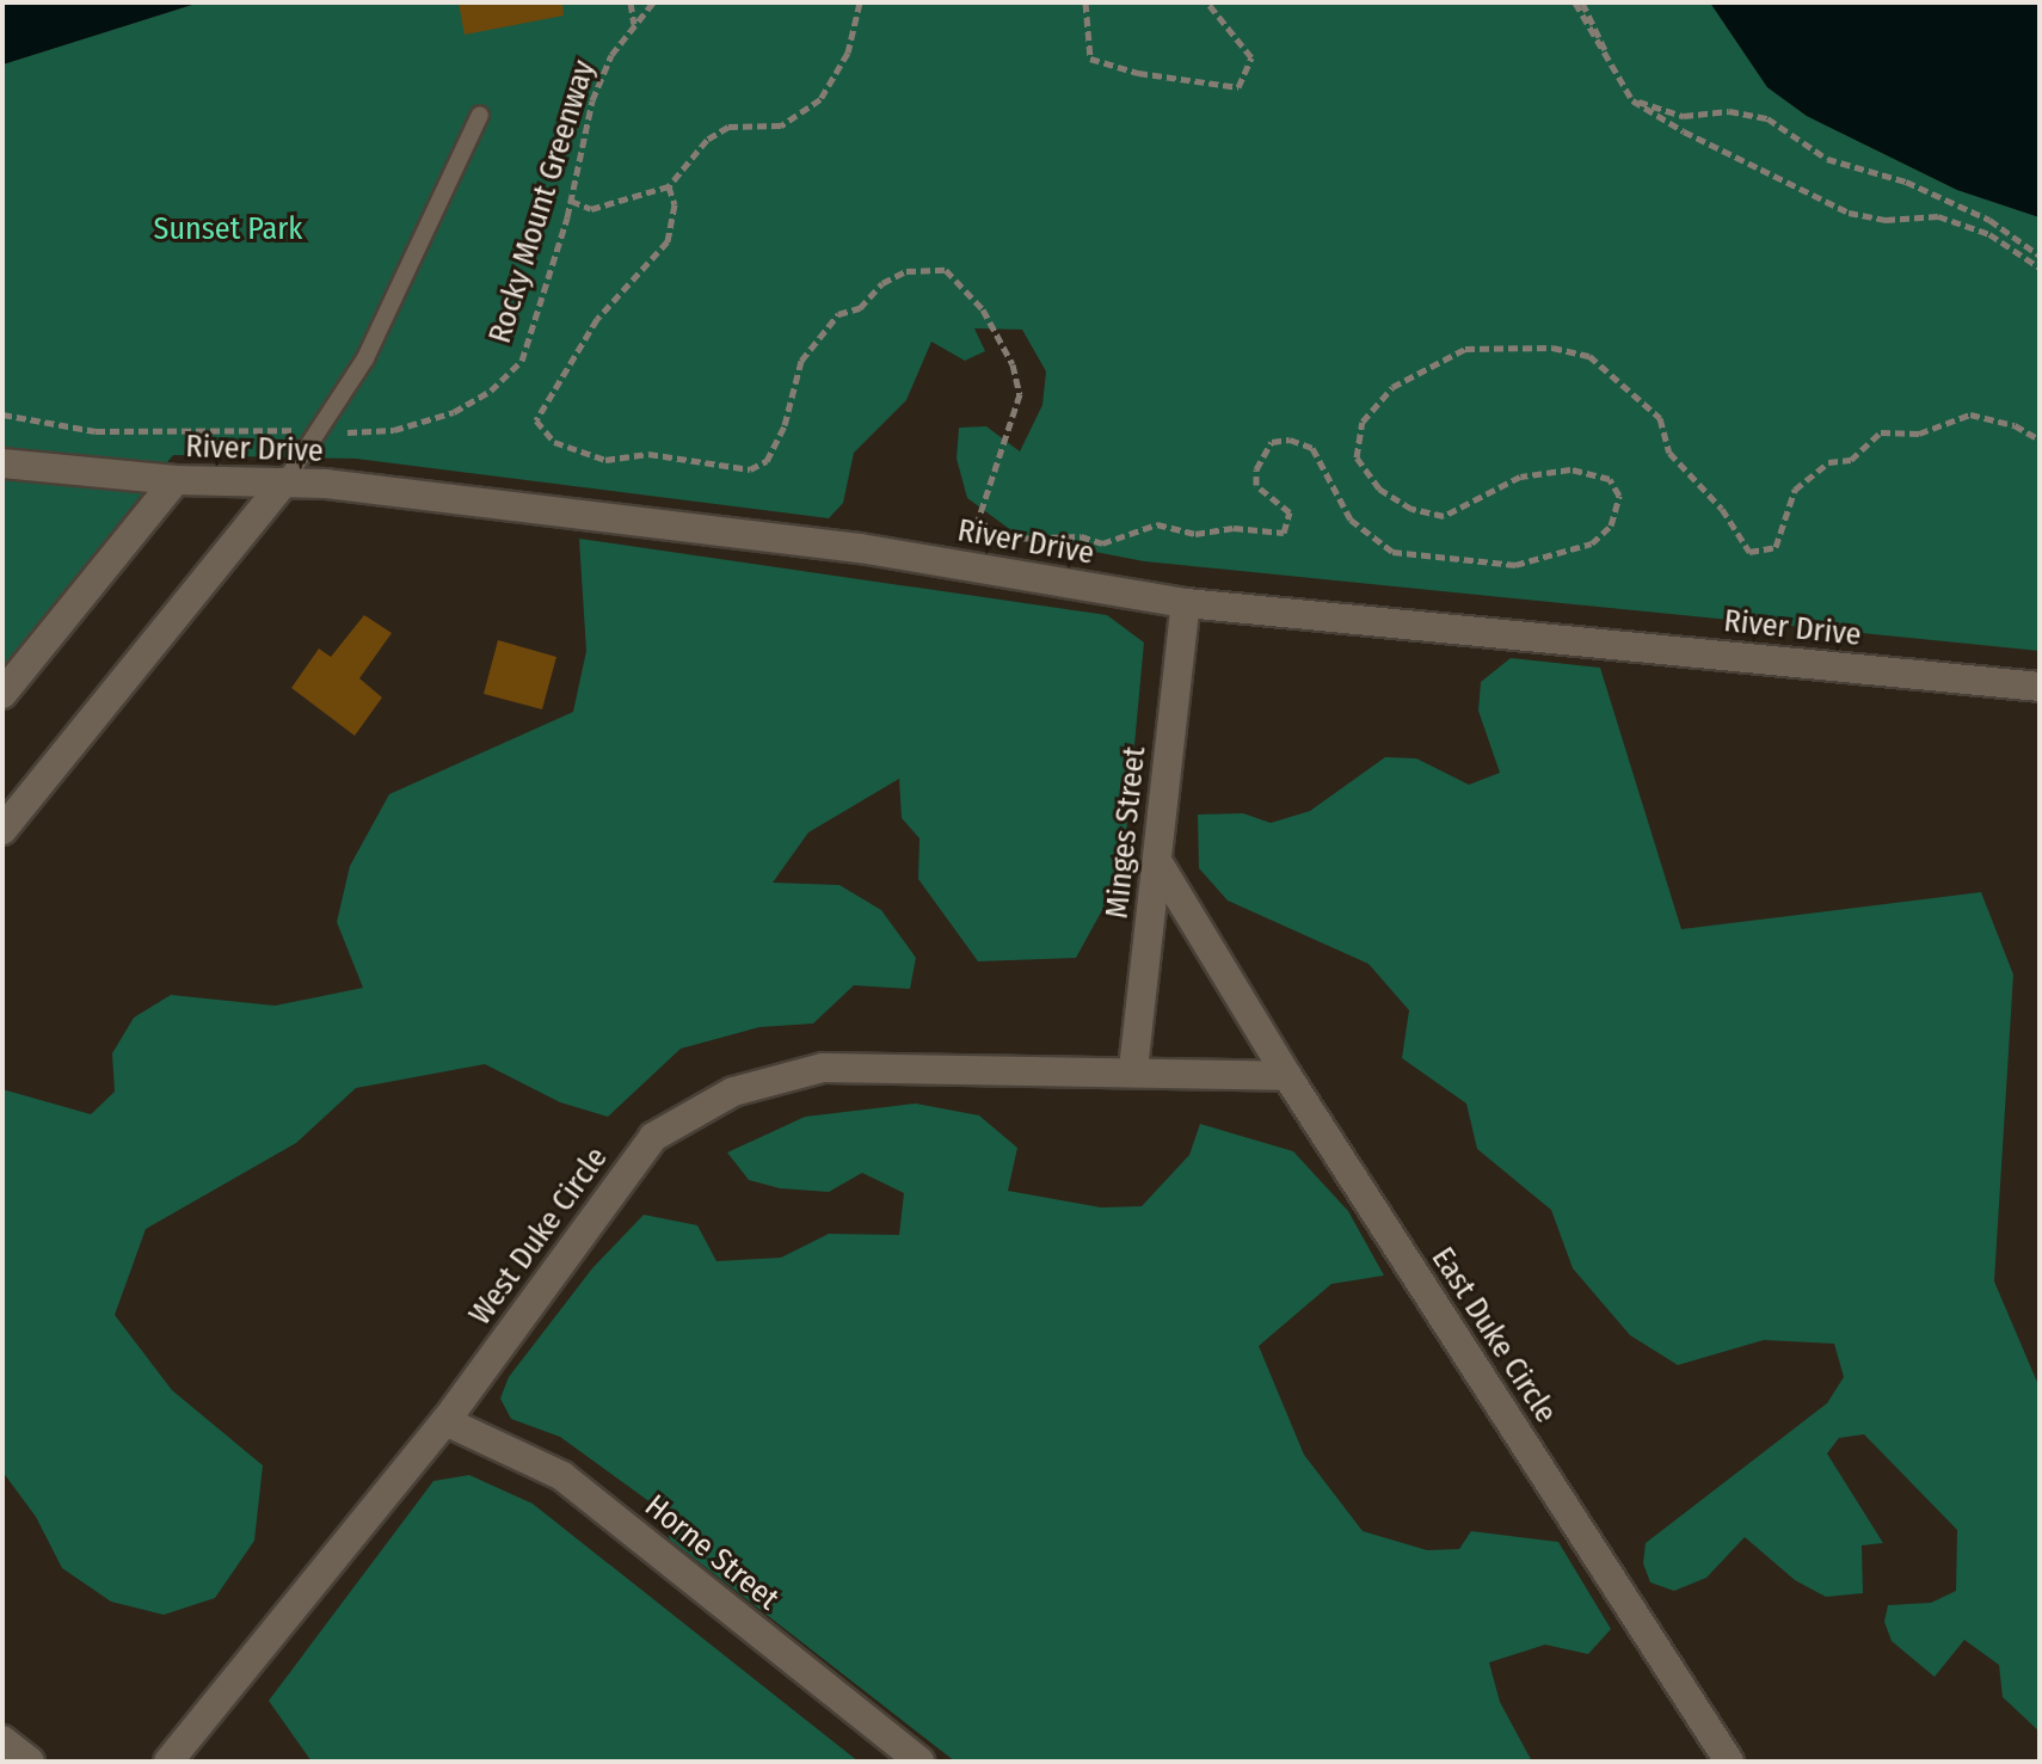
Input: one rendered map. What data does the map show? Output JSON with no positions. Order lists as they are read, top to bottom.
{
  "streets": {
    "street": [
      "River Drive",
      "Minges Street",
      "West Duke Circle",
      "East Duke Circle",
      "Horne Street"
    ],
    "path": ["Rocky Mount Greenway"]
  },
  "crossings": [
    ["River Drive", "Minges Street"],
    ["Minges Street", "West Duke Circle"],
    ["Minges Street", "East Duke Circle"],
    ["West Duke Circle", "Horne Street"]
  ],
  "parks": ["Sunset Park"]
}
